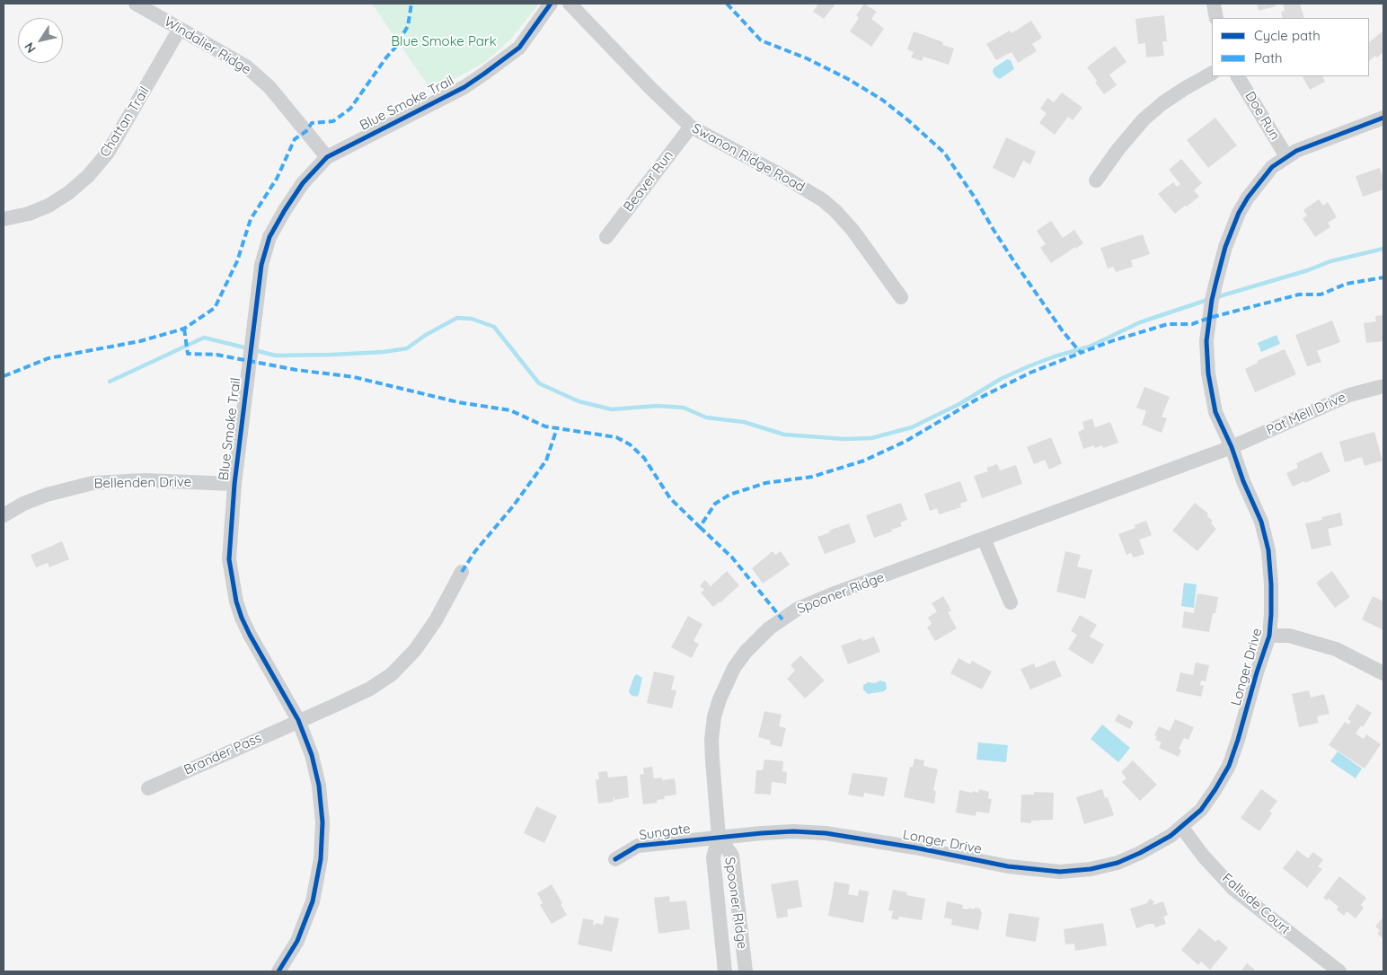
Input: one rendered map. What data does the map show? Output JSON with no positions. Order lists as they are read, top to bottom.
{
  "streets": {
    "street": [
      "Windalier Ridge",
      "Blue Smoke Trail",
      "Doe Run",
      "Chattan Trail",
      "Swanon Ridge Road",
      "Beaver Run",
      "Pat Mell Drive",
      "Bellenden Drive",
      "Spooner Ridge",
      "Longer Drive",
      "Brander Pass",
      "Sungate",
      "Spooner RIdge",
      "Fallside Court"
    ]
  },
  "crossings": [
    ["Windalier Ridge", "Blue Smoke Trail"],
    ["Windalier Ridge", "Chattan Trail"],
    ["Blue Smoke Trail", "Bellenden Drive"],
    ["Blue Smoke Trail", "Brander Pass"],
    ["Doe Run", "Longer Drive"],
    ["Swanon Ridge Road", "Beaver Run"],
    ["Pat Mell Drive", "Spooner Ridge"],
    ["Pat Mell Drive", "Longer Drive"],
    ["Spooner Ridge", "Longer Drive"],
    ["Spooner Ridge", "Sungate"],
    ["Spooner Ridge", "Spooner RIdge"],
    ["Longer Drive", "Sungate"],
    ["Longer Drive", "Spooner RIdge"],
    ["Longer Drive", "Fallside Court"],
    ["Sungate", "Spooner RIdge"]
  ],
  "parks": ["Blue Smoke Park"],
  "legend": ["Cycle path", "Path"],
  "north": "bottom left"
}
